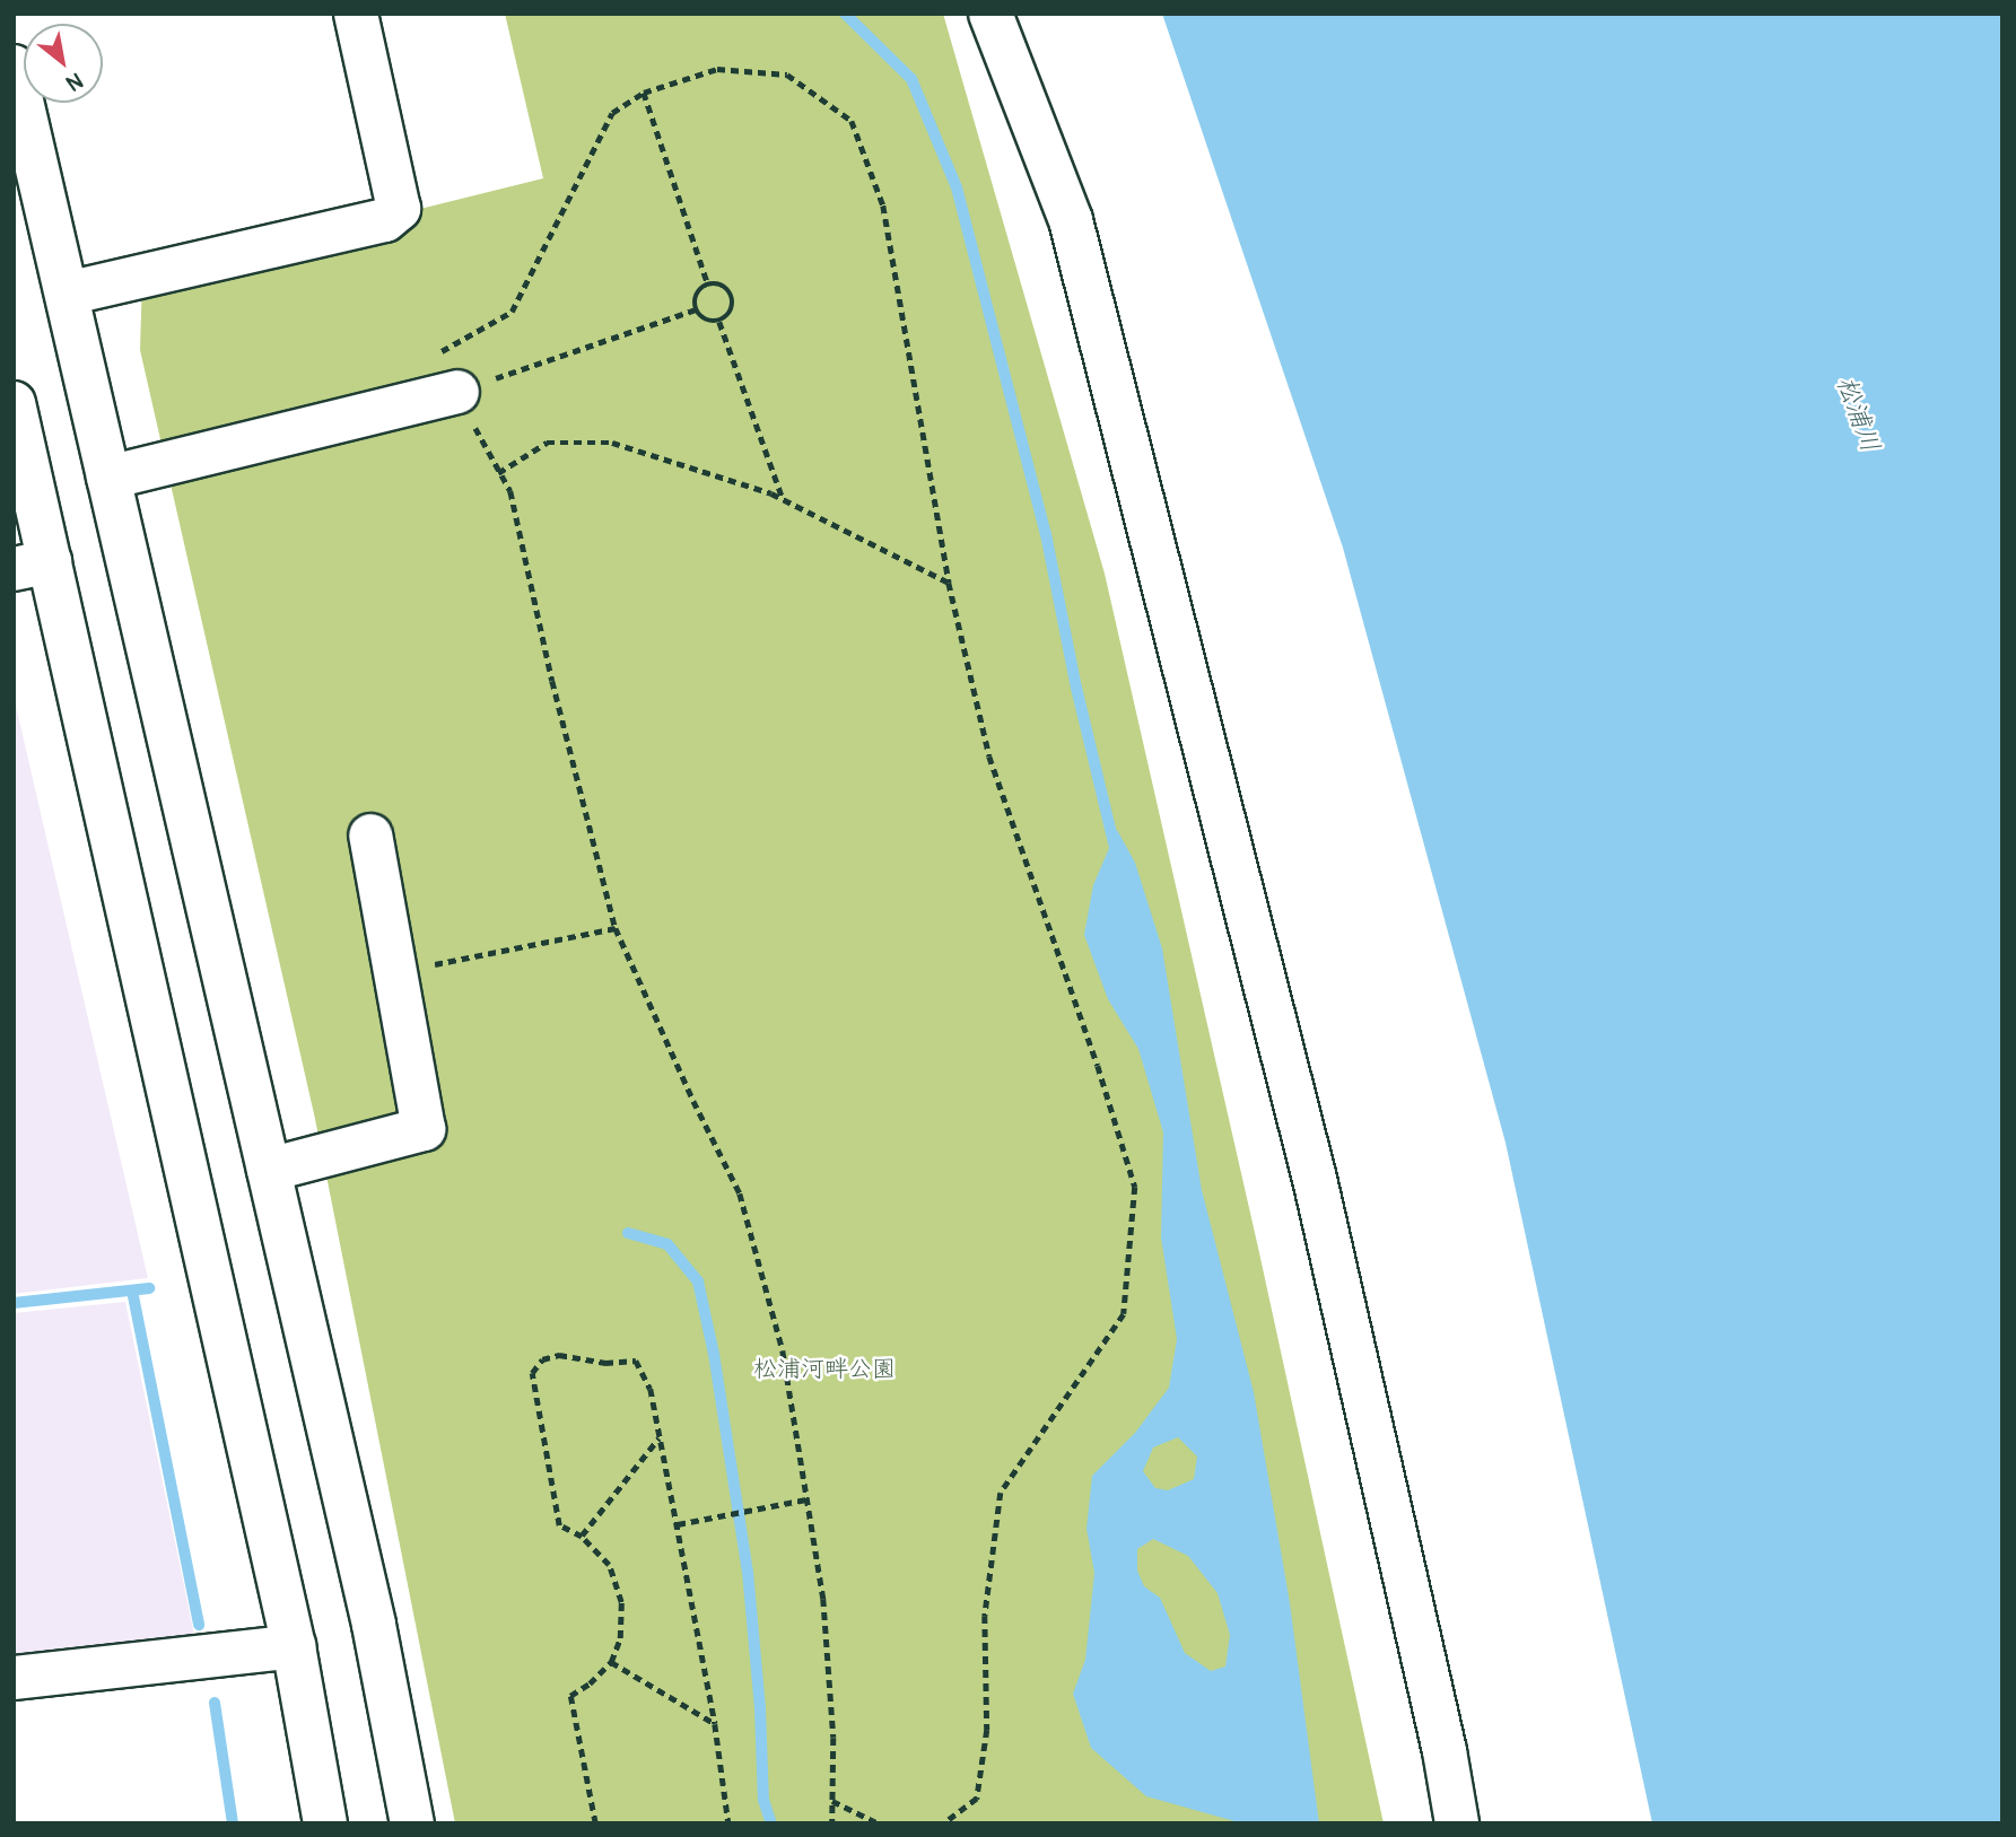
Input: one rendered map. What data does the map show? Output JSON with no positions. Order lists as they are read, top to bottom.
{
  "water": ["松浦川"],
  "parks": ["松浦河畔公園"],
  "north": "bottom right"
}
